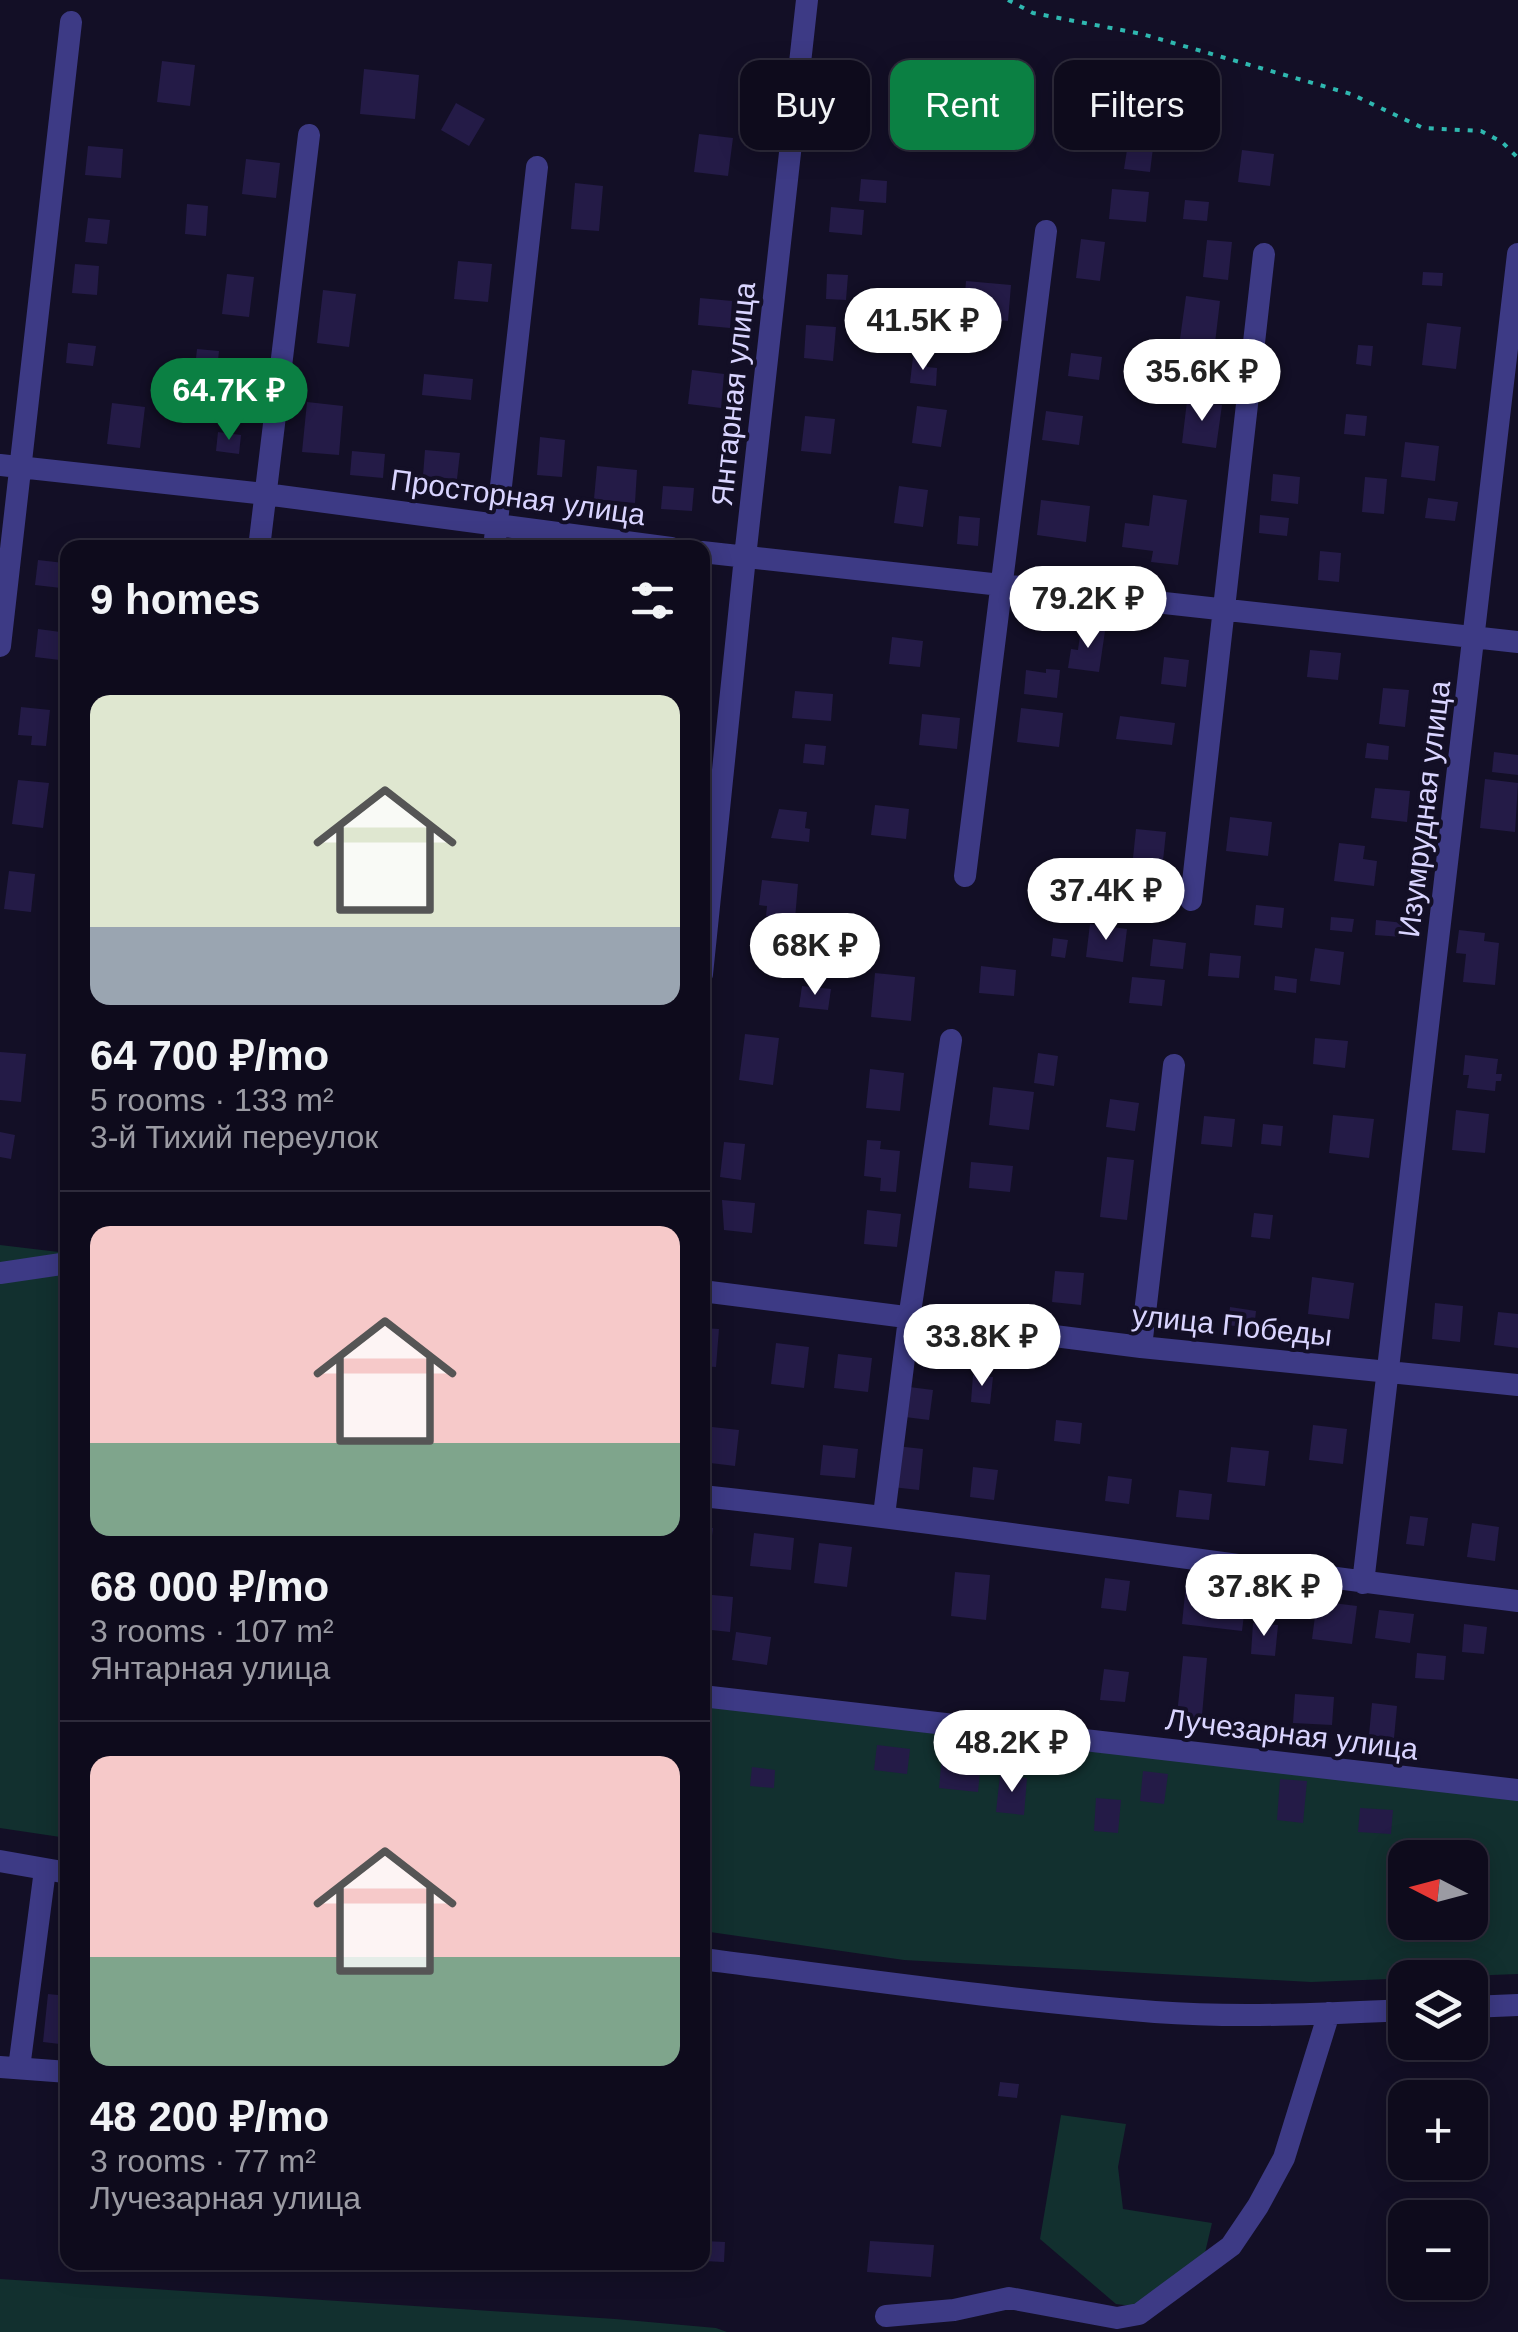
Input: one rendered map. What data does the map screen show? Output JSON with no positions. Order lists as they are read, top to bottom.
{
  "streets": {
    "street": [
      "Янтарная улица",
      "Просторная улица",
      "Изумрудная улица",
      "улица Победы",
      "Лучезарная улица"
    ]
  },
  "crossings": [
    ["Изумрудная улица", "улица Победы"]
  ],
  "north": "left",
  "page": {
    "chip": ["Buy", "Rent", "Filters"],
    "price": [
      "41.5K ₽",
      "35.6K ₽",
      "64.7K ₽",
      "79.2K ₽",
      "37.4K ₽",
      "68K ₽",
      "33.8K ₽",
      "37.8K ₽",
      "48.2K ₽"
    ],
    "heading": "9 homes",
    "list": [
      {
        "name": "64 700 ₽/mo",
        "note": "5 rooms · 133 m² · 3-й Тихий переулок"
      },
      {
        "name": "68 000 ₽/mo",
        "note": "3 rooms · 107 m² · Янтарная улица"
      },
      {
        "name": "48 200 ₽/mo",
        "note": "3 rooms · 77 m² · Лучезарная улица"
      }
    ],
    "map_buttons": ["+", "−"]
  }
}
